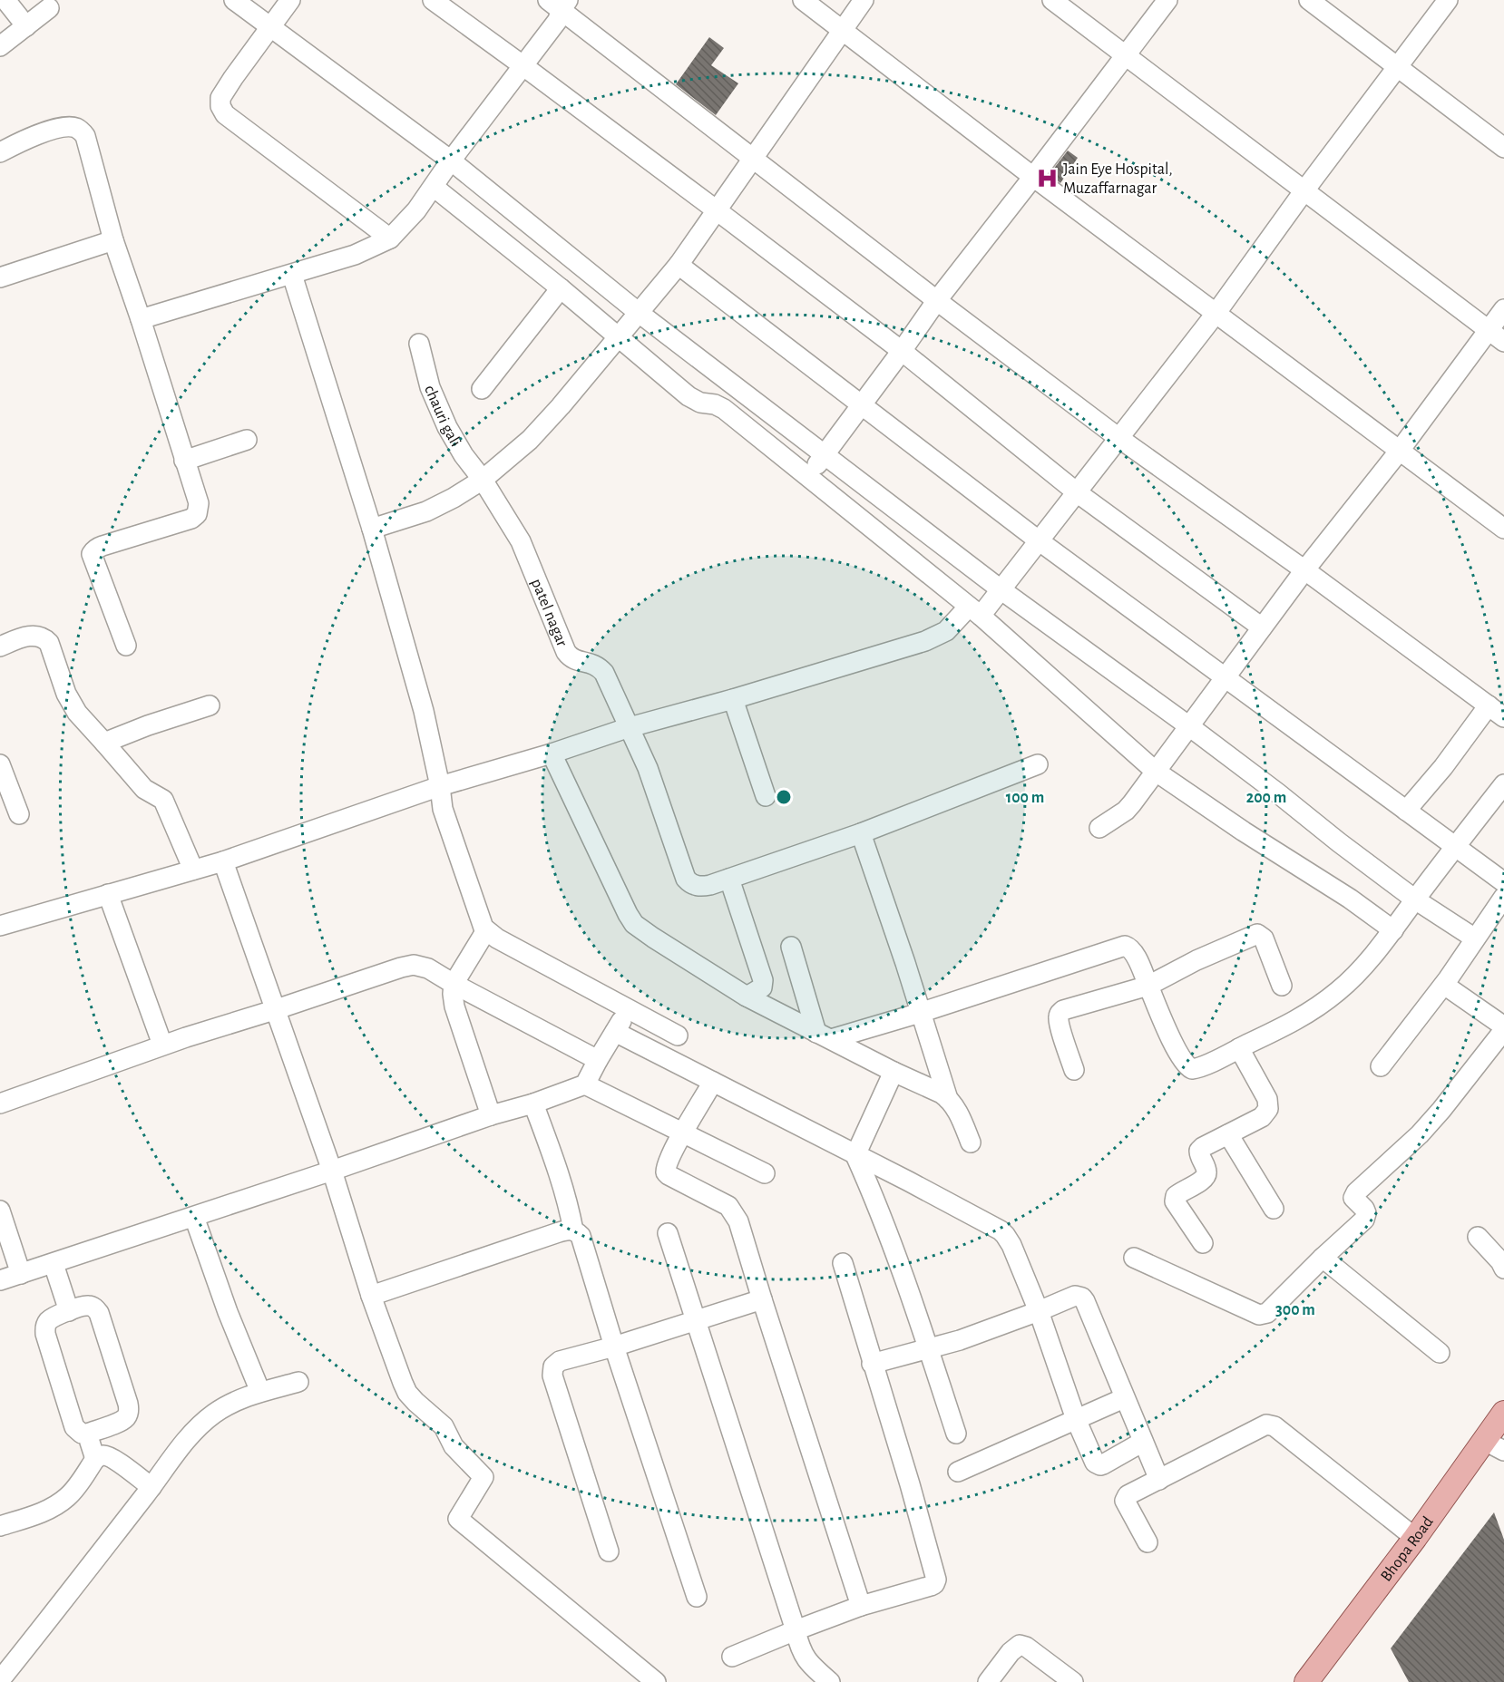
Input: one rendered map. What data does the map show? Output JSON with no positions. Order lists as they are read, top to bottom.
{
  "streets": {
    "main road": ["Bhopa Road"],
    "street": ["chauri gali", "patel nagar"]
  },
  "crossings": [
    ["chauri gali", "patel nagar"]
  ],
  "places": {
    "hospital": ["Jain Eye Hospital, Muzaffarnagar"]
  },
  "rings": ["100 m", "200 m", "300 m"]
}
